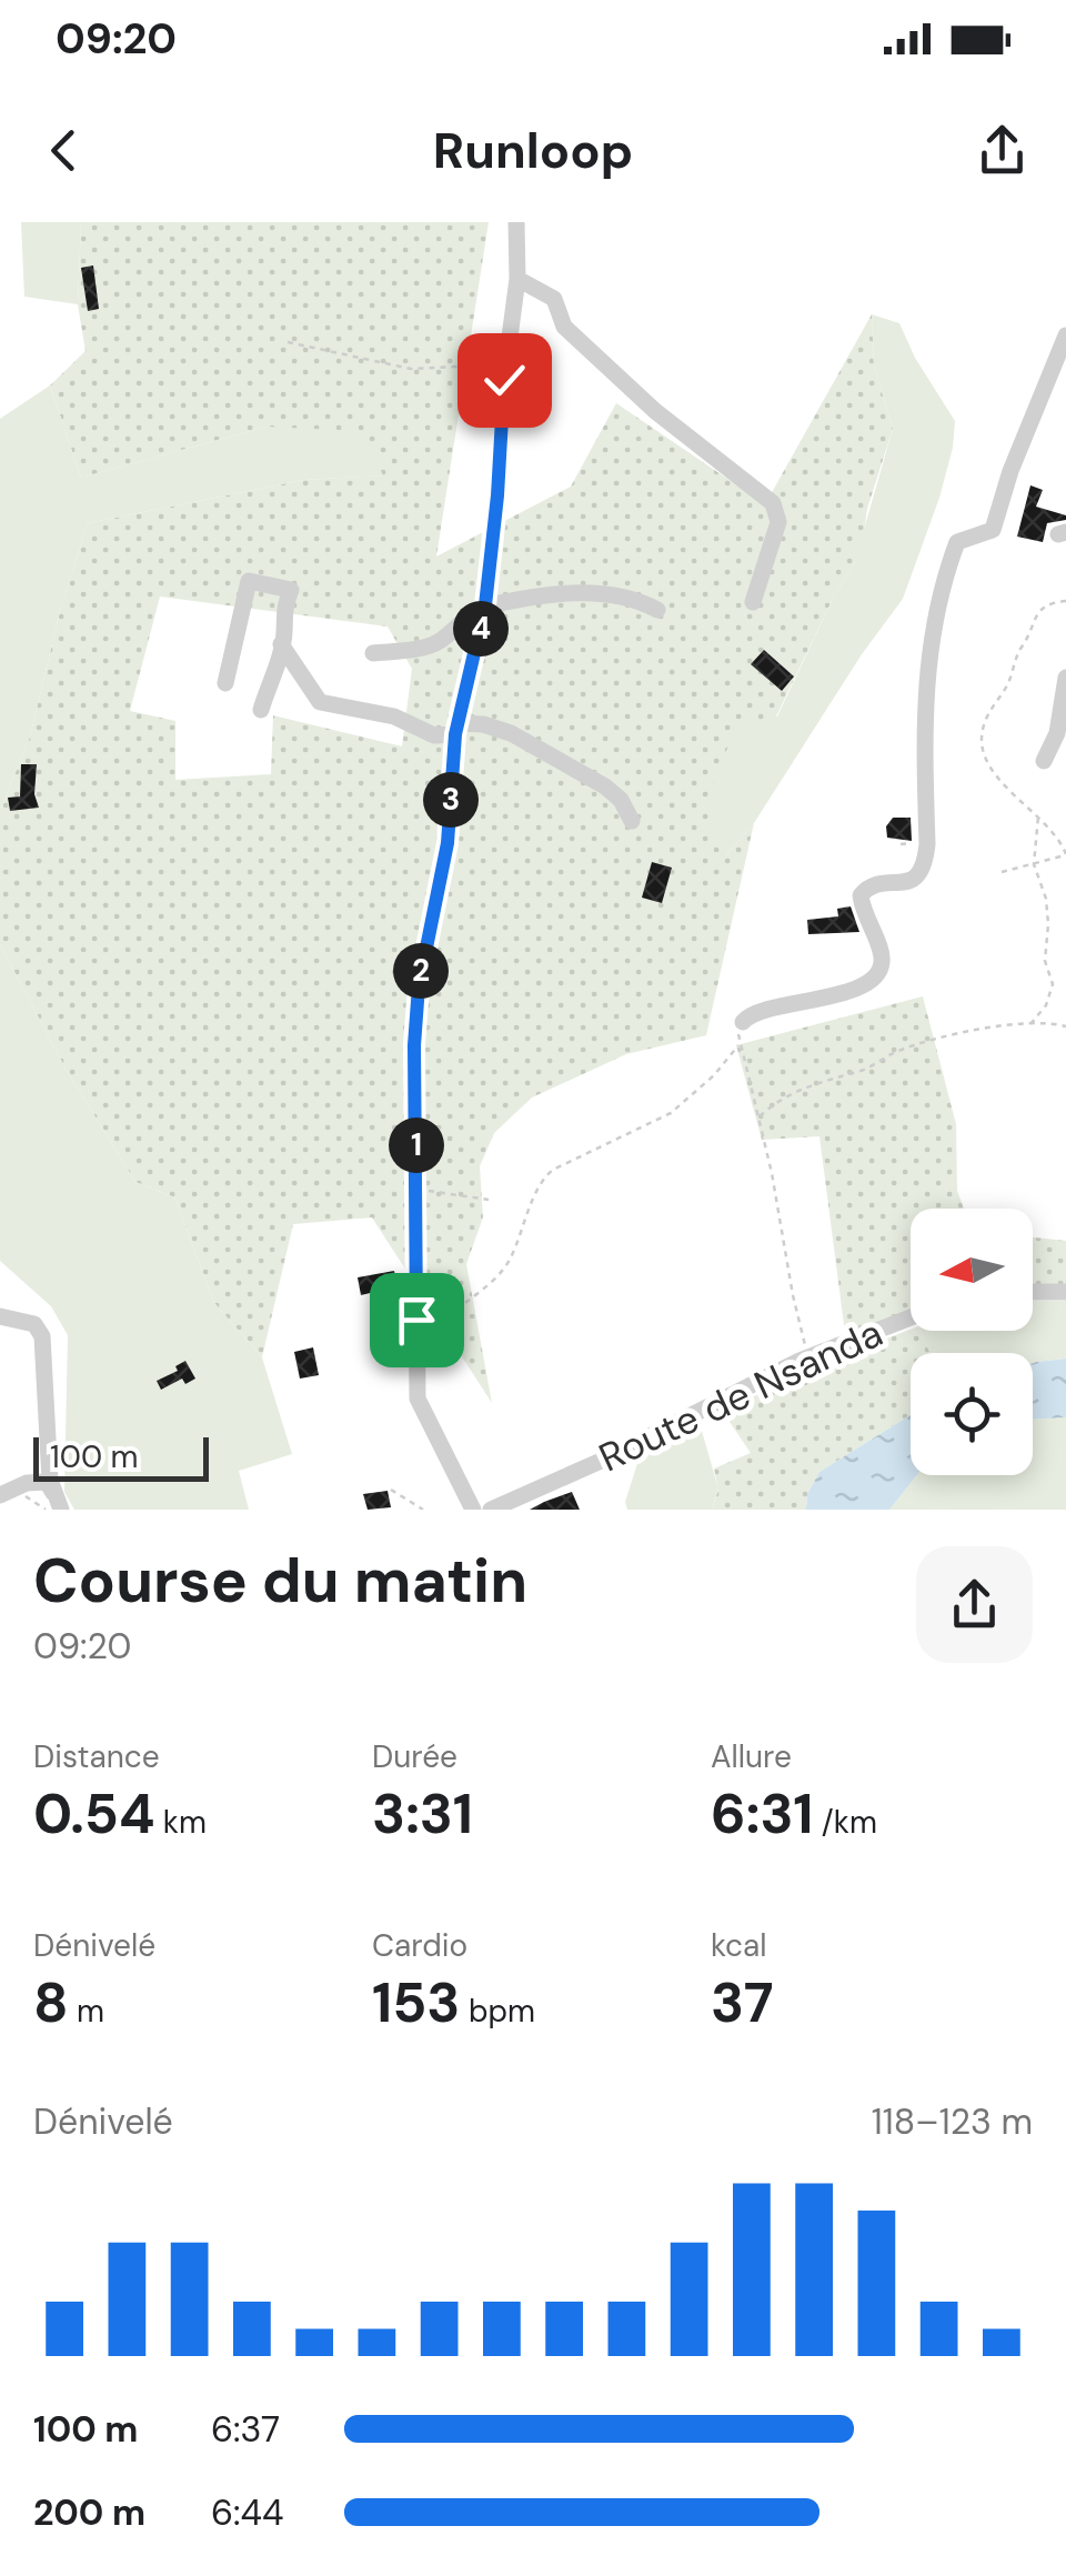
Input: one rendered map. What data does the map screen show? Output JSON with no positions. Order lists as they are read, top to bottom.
{
  "streets": {
    "street": ["Route de Nsanda"]
  },
  "scale_bar": "100 m",
  "north": "left",
  "page": {
    "status": "09:20",
    "header": "Runloop",
    "pins": [
      "4",
      "3",
      "2",
      "1"
    ],
    "scale": "100 m",
    "heading": ["Course du matin", "09:20"],
    "stats": [
      ["Distance", "0.54 km"],
      ["Durée", "3:31"],
      ["Allure", "6:31 /km"],
      ["Dénivelé", "8 m"],
      ["Cardio", "153 bpm"],
      ["kcal", "37"]
    ],
    "chart": ["Dénivelé", "118–123 m"],
    "list": [
      {
        "name": "100 m",
        "note": "6:37"
      },
      {
        "name": "200 m",
        "note": "6:44"
      }
    ]
  }
}
